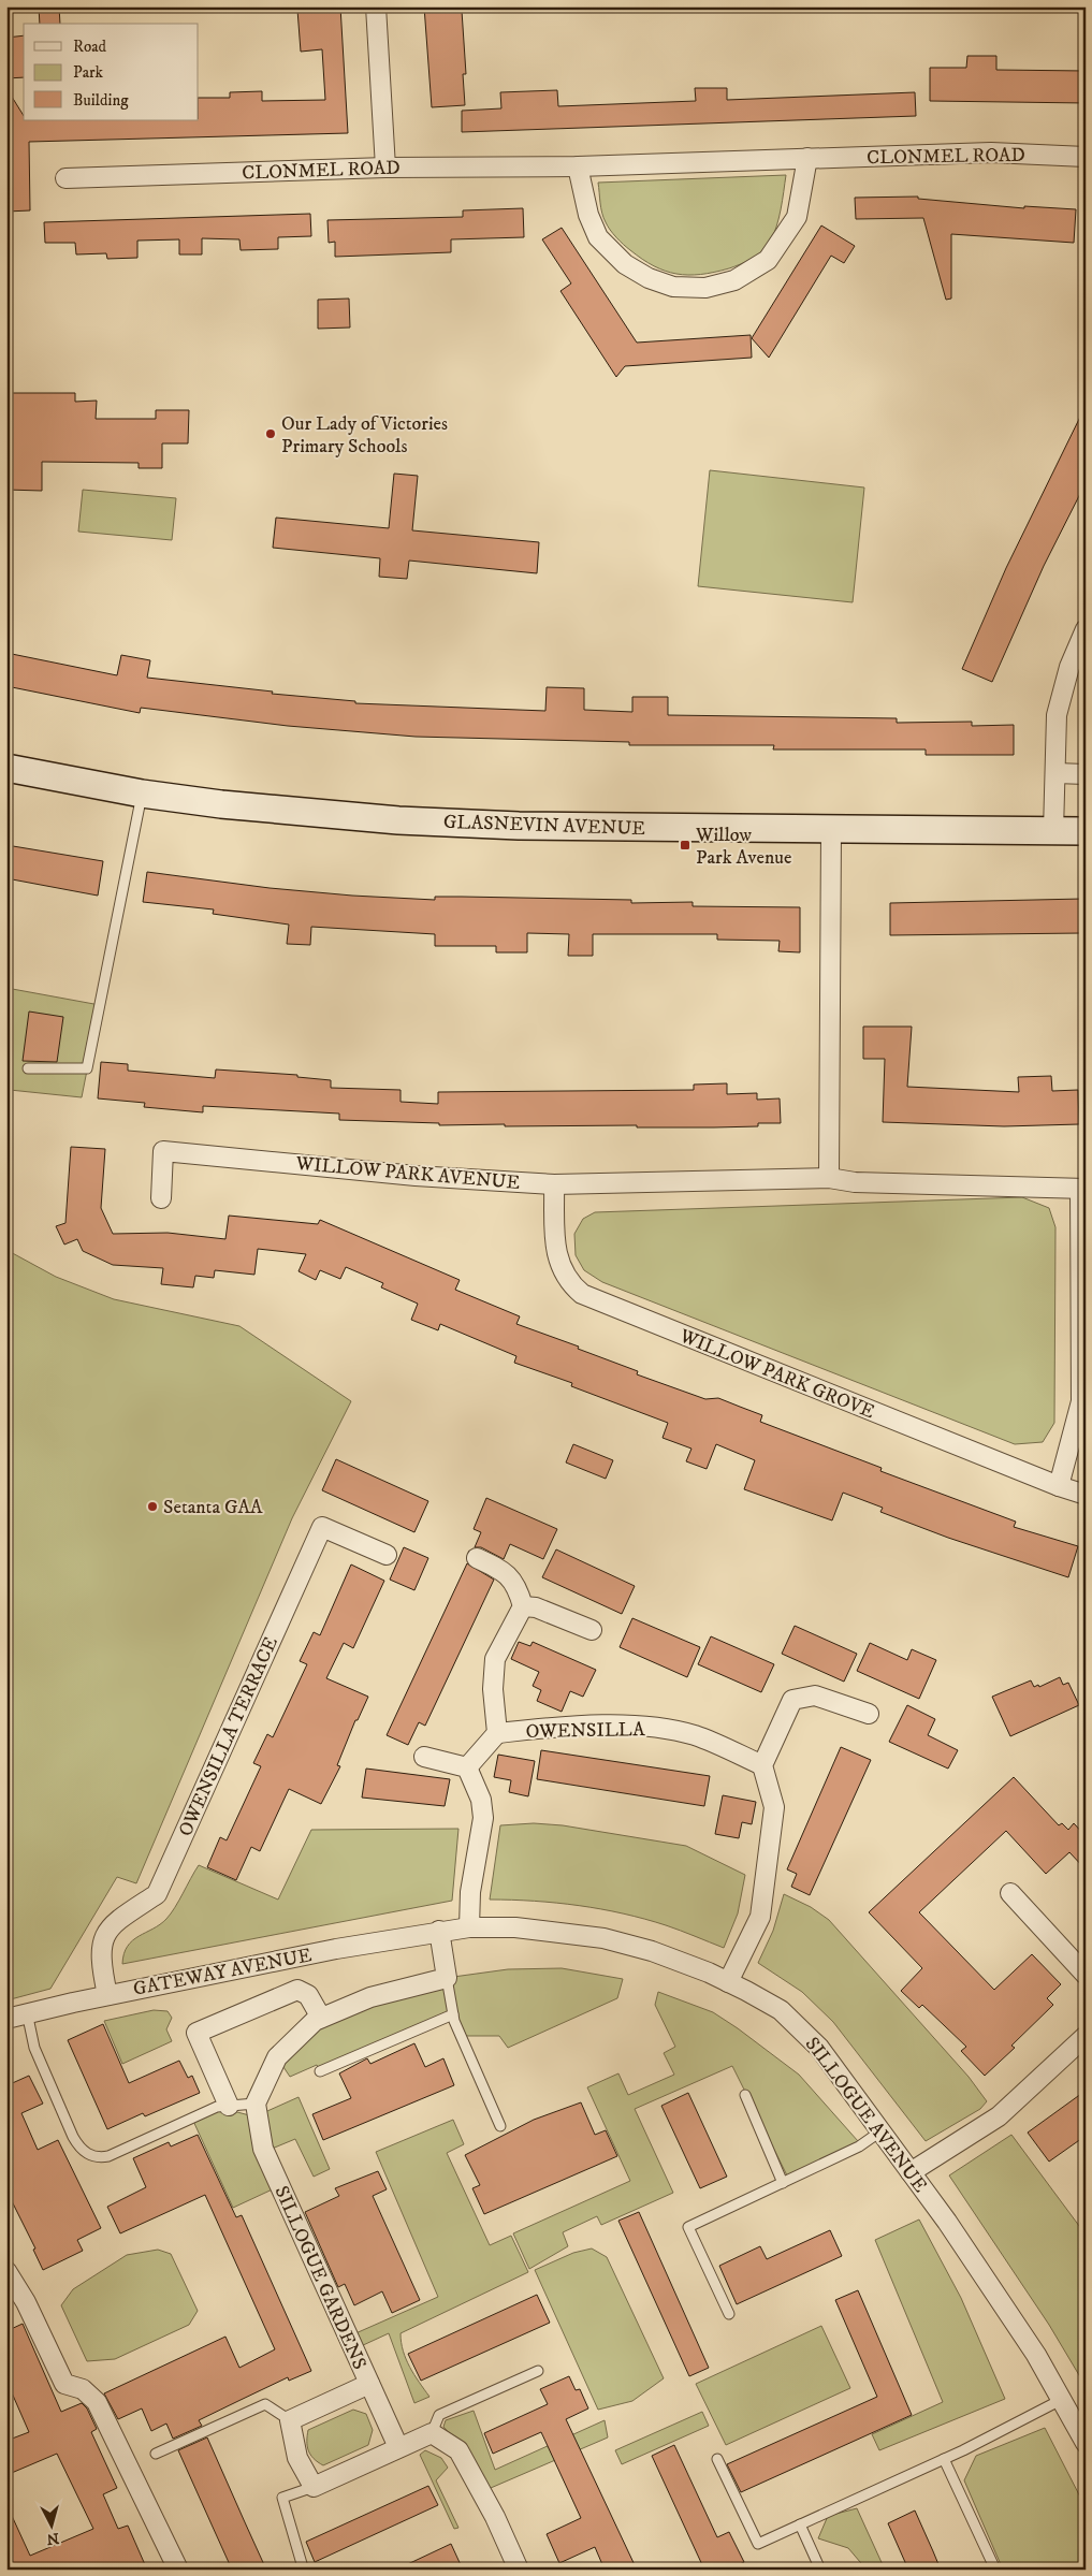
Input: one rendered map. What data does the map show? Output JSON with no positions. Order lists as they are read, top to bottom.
{
  "streets": {
    "main road": ["GLASNEVIN AVENUE"],
    "street": [
      "CLONMEL ROAD",
      "WILLOW PARK AVENUE",
      "WILLOW PARK GROVE",
      "OWENSILLA",
      "OWENSILLA TERRACE",
      "GATEWAY AVENUE",
      "SILLOGUE AVENUE",
      "SILLOGUE GARDENS"
    ]
  },
  "crossings": [
    ["WILLOW PARK AVENUE", "WILLOW PARK GROVE"],
    ["OWENSILLA TERRACE", "GATEWAY AVENUE"],
    ["GATEWAY AVENUE", "SILLOGUE AVENUE"]
  ],
  "places": {
    "other": ["Our Lady of Victories Primary Schools", "Setanta GAA"],
    "transit": ["Willow Park Avenue"]
  },
  "legend": ["Road", "Park", "Building"],
  "north": "bottom"
}
